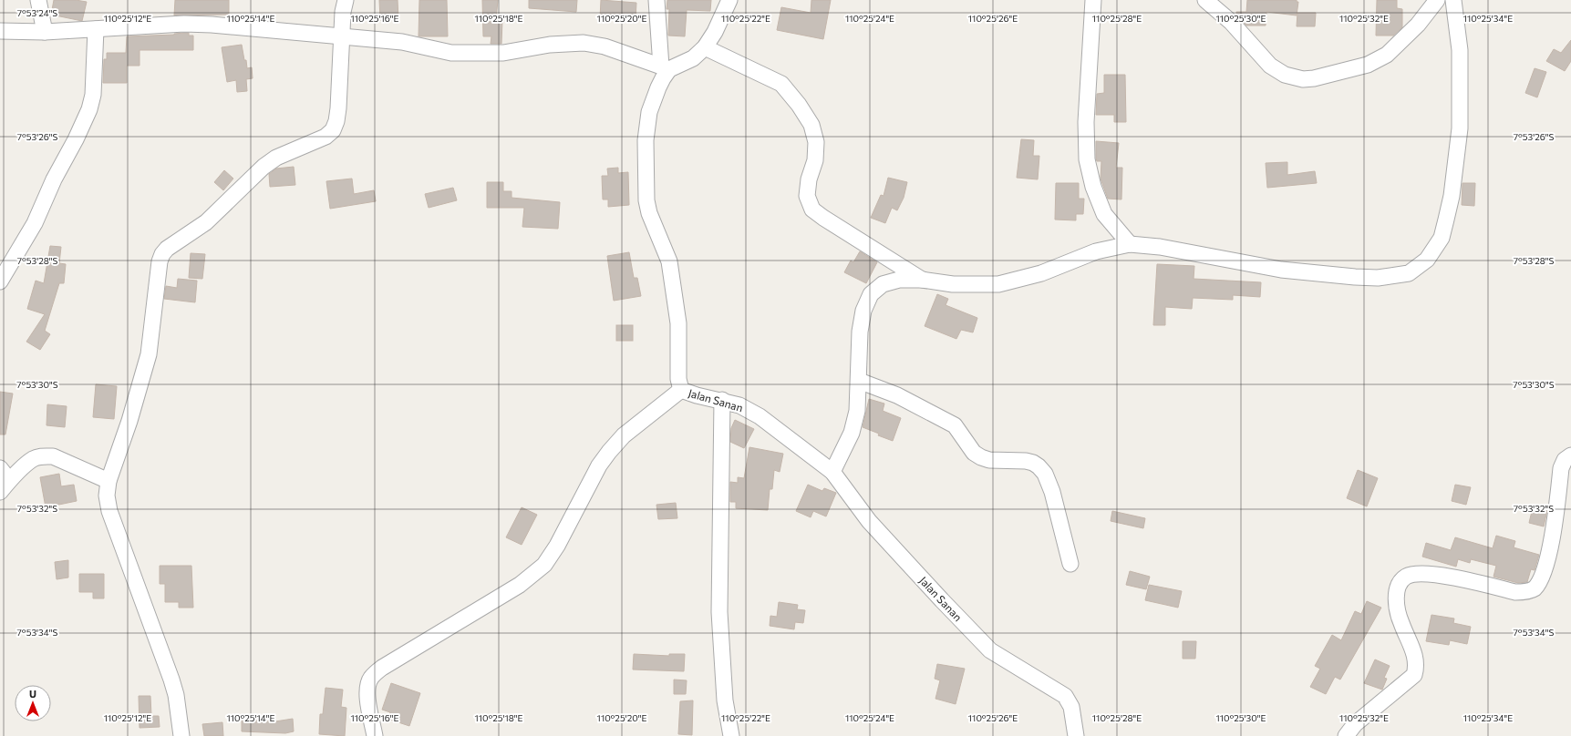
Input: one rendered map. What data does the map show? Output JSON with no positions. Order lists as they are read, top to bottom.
{
  "streets": {
    "street": ["Jalan Sanan"]
  },
  "north": "top",
  "coordinates": [
    "7°53'24\"S",
    "110°25'12\"E",
    "110°25'14\"E",
    "110°25'16\"E",
    "110°25'18\"E",
    "110°25'20\"E",
    "110°25'22\"E",
    "110°25'24\"E",
    "110°25'26\"E",
    "110°25'28\"E",
    "110°25'30\"E",
    "110°25'32\"E",
    "110°25'34\"E",
    "7°53'26\"S",
    "7°53'28\"S",
    "7°53'30\"S",
    "7°53'32\"S",
    "7°53'34\"S"
  ]
}
